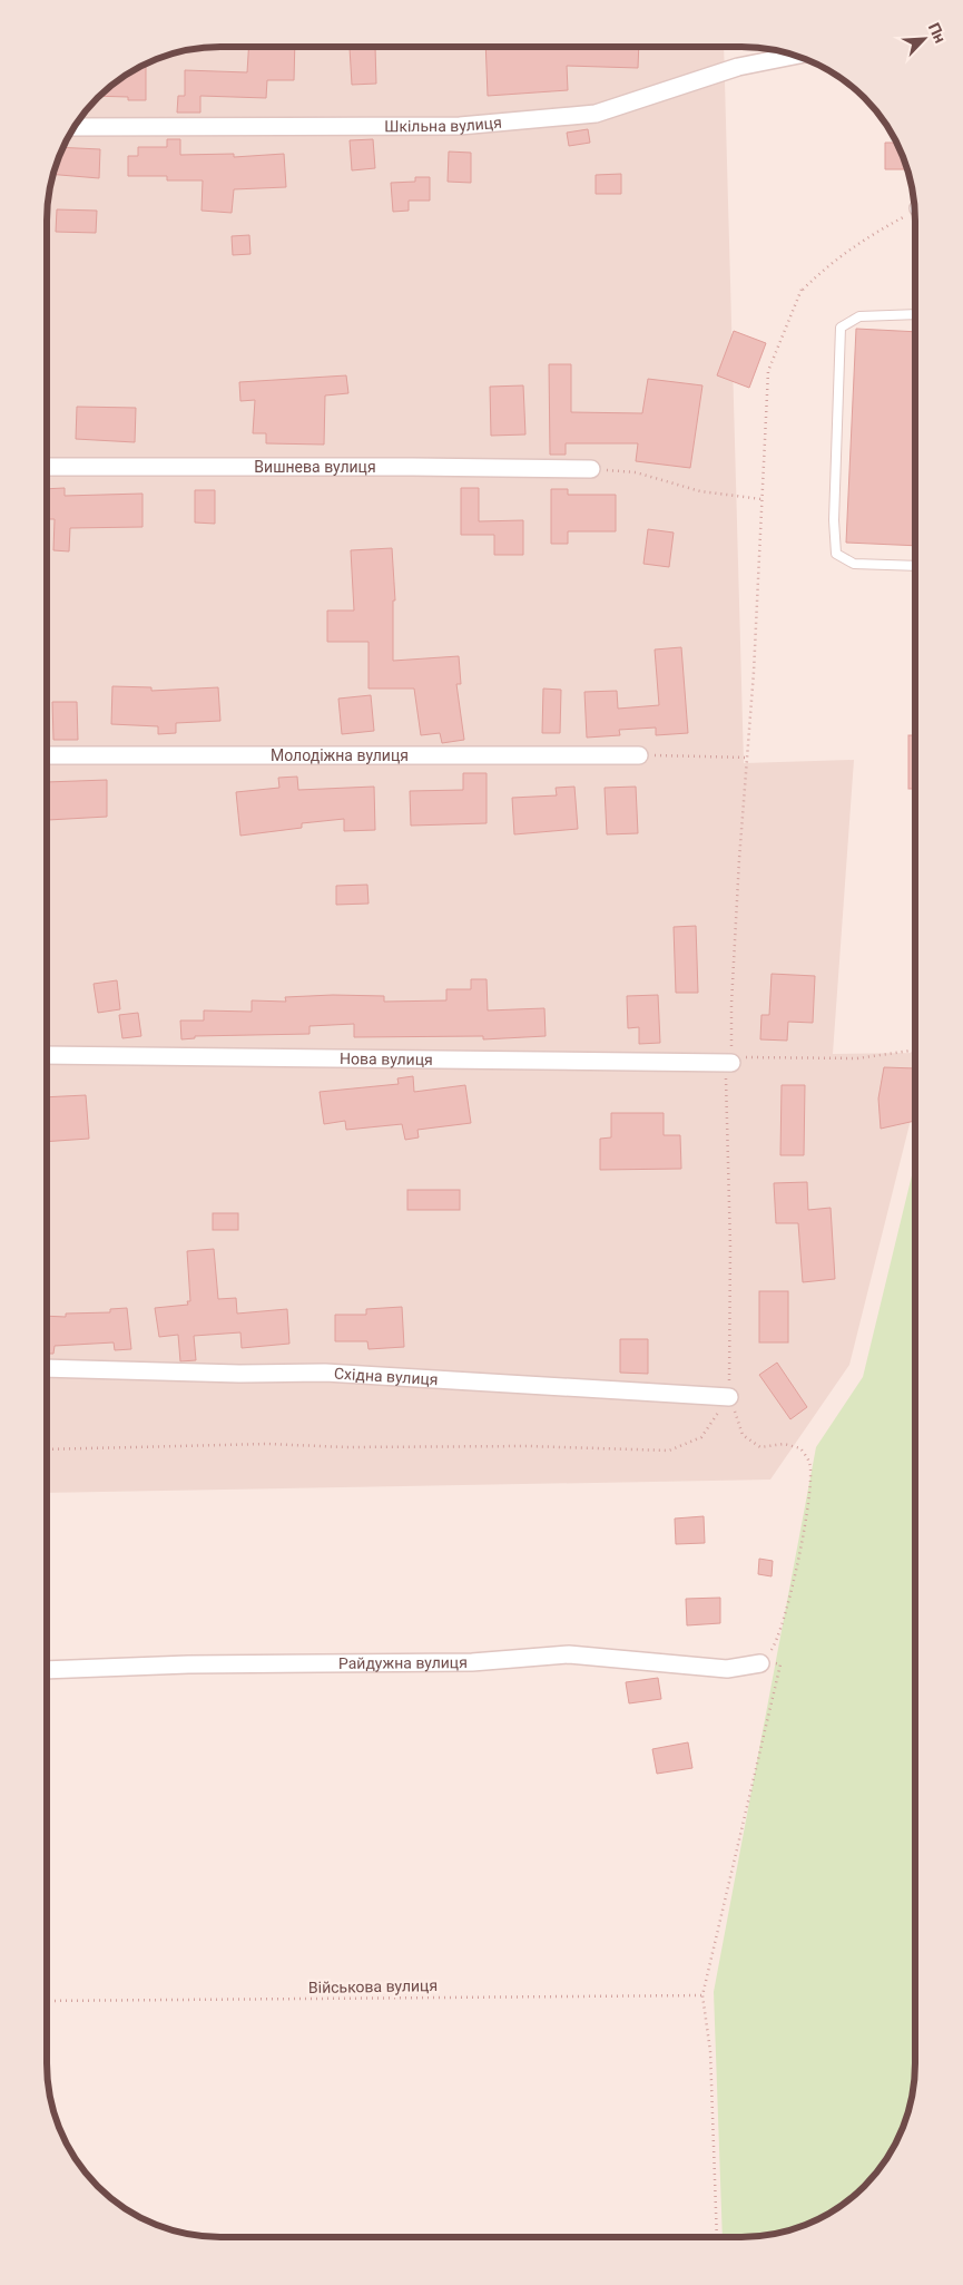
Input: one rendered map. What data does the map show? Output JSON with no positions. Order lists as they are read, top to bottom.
{
  "streets": {
    "street": [
      "Шкільна вулиця",
      "Вишнева вулиця",
      "Молодіжна вулиця",
      "Нова вулиця",
      "Східна вулиця",
      "Райдужна вулиця"
    ],
    "path": ["Військова вулиця"]
  },
  "north": "top right"
}
